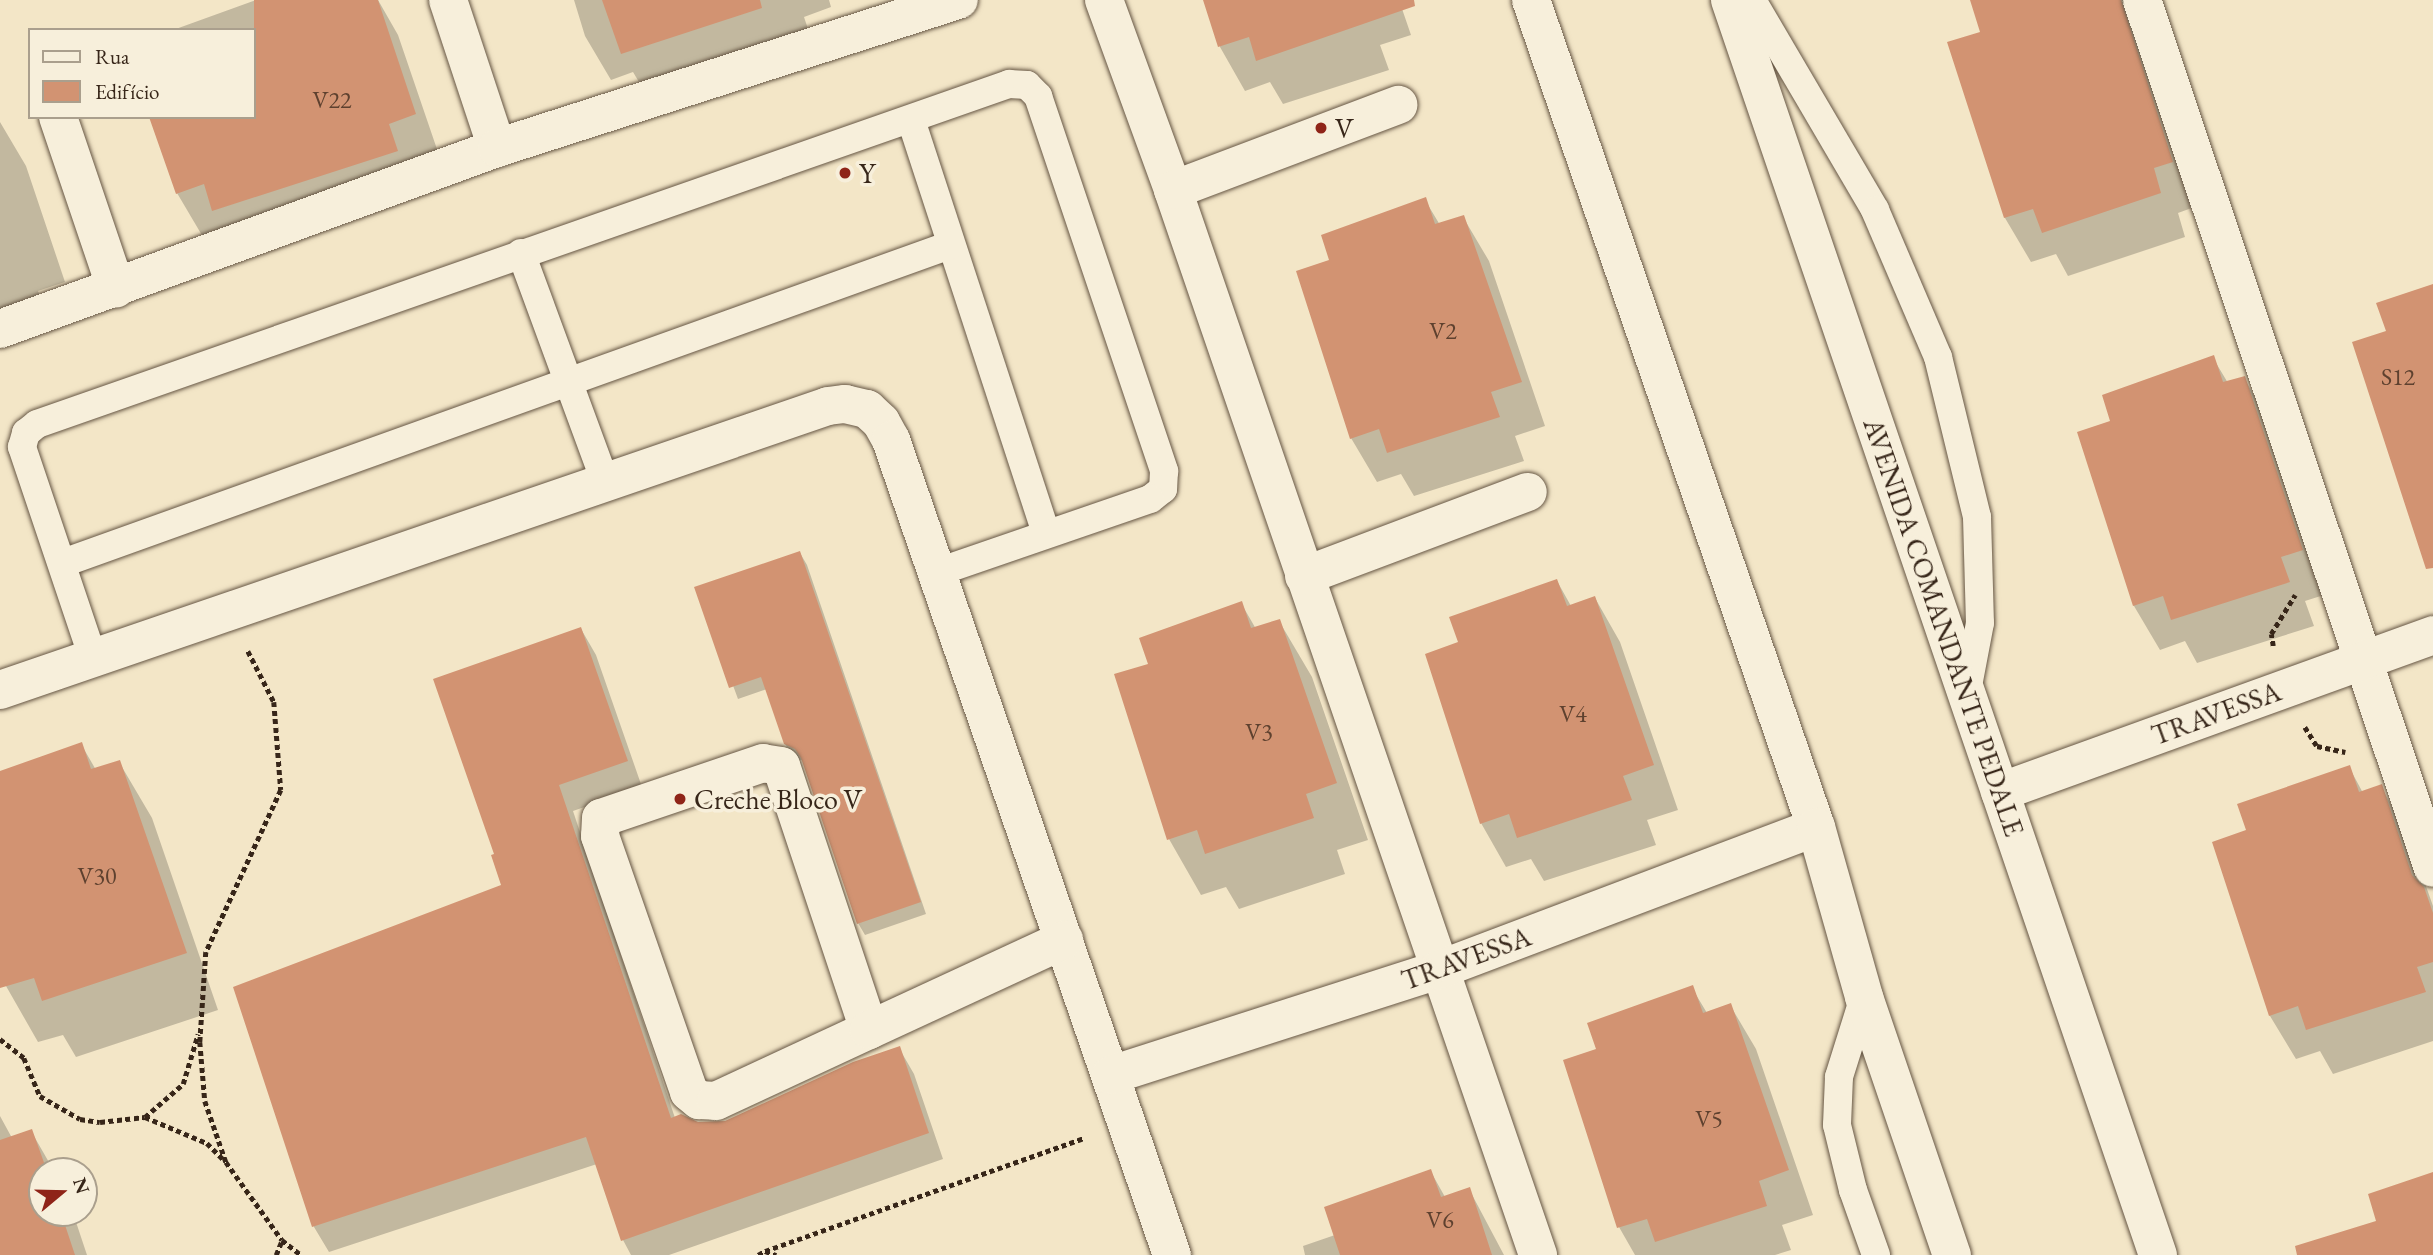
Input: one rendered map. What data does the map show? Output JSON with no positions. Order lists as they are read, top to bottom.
{
  "streets": {
    "street": ["AVENIDA COMANDANTE PEDALE", "TRAVESSA"]
  },
  "crossings": [
    ["AVENIDA COMANDANTE PEDALE", "TRAVESSA"]
  ],
  "places": ["V", "Y", "Creche Bloco V"],
  "house_numbers": [
    "V22",
    "V2",
    "S12",
    "V4",
    "V3",
    "V30",
    "V5",
    "V6"
  ],
  "legend": ["Rua", "Edifício"],
  "north": "right"
}
